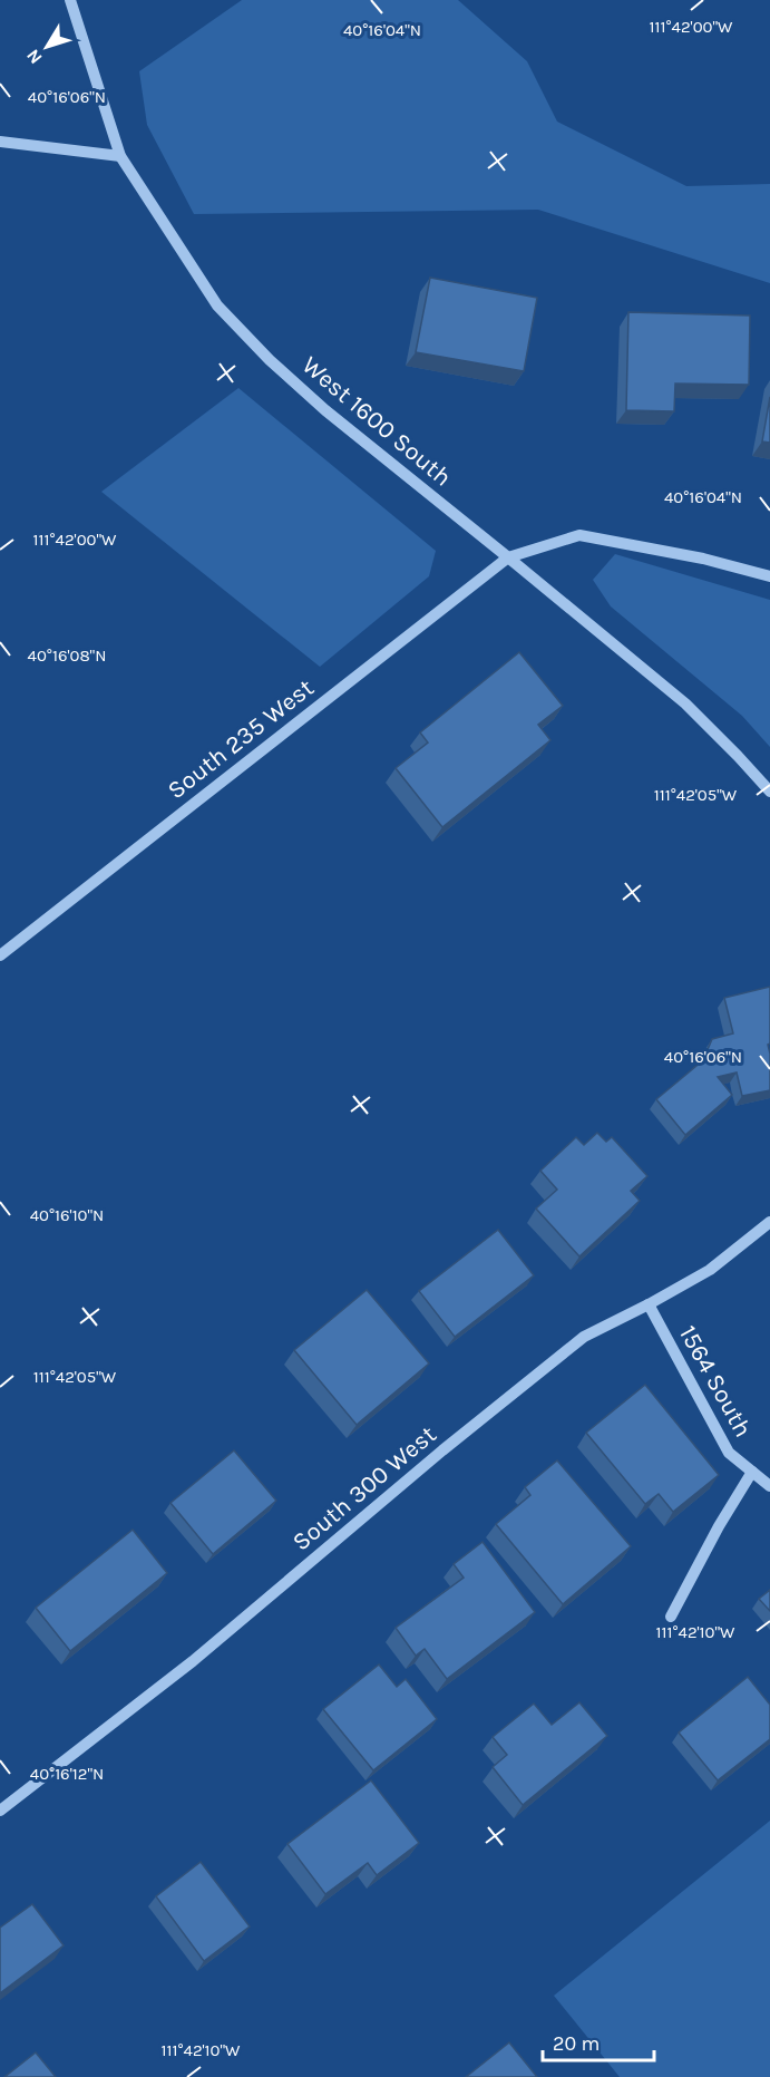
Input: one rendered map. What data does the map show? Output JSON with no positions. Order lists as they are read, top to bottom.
{
  "streets": {
    "street": [
      "West 1600 South",
      "South 235 West",
      "1564 South",
      "South 300 West"
    ]
  },
  "crossings": [
    ["West 1600 South", "South 235 West"],
    ["1564 South", "South 300 West"]
  ],
  "scale_bar": "20 m",
  "north": "bottom left",
  "coordinates": [
    "111°42'00\"W",
    "40°16'04\"N",
    "40°16'06\"N",
    "40°16'08\"N",
    "111°42'05\"W",
    "40°16'10\"N",
    "111°42'10\"W",
    "40°16'12\"N"
  ]
}
